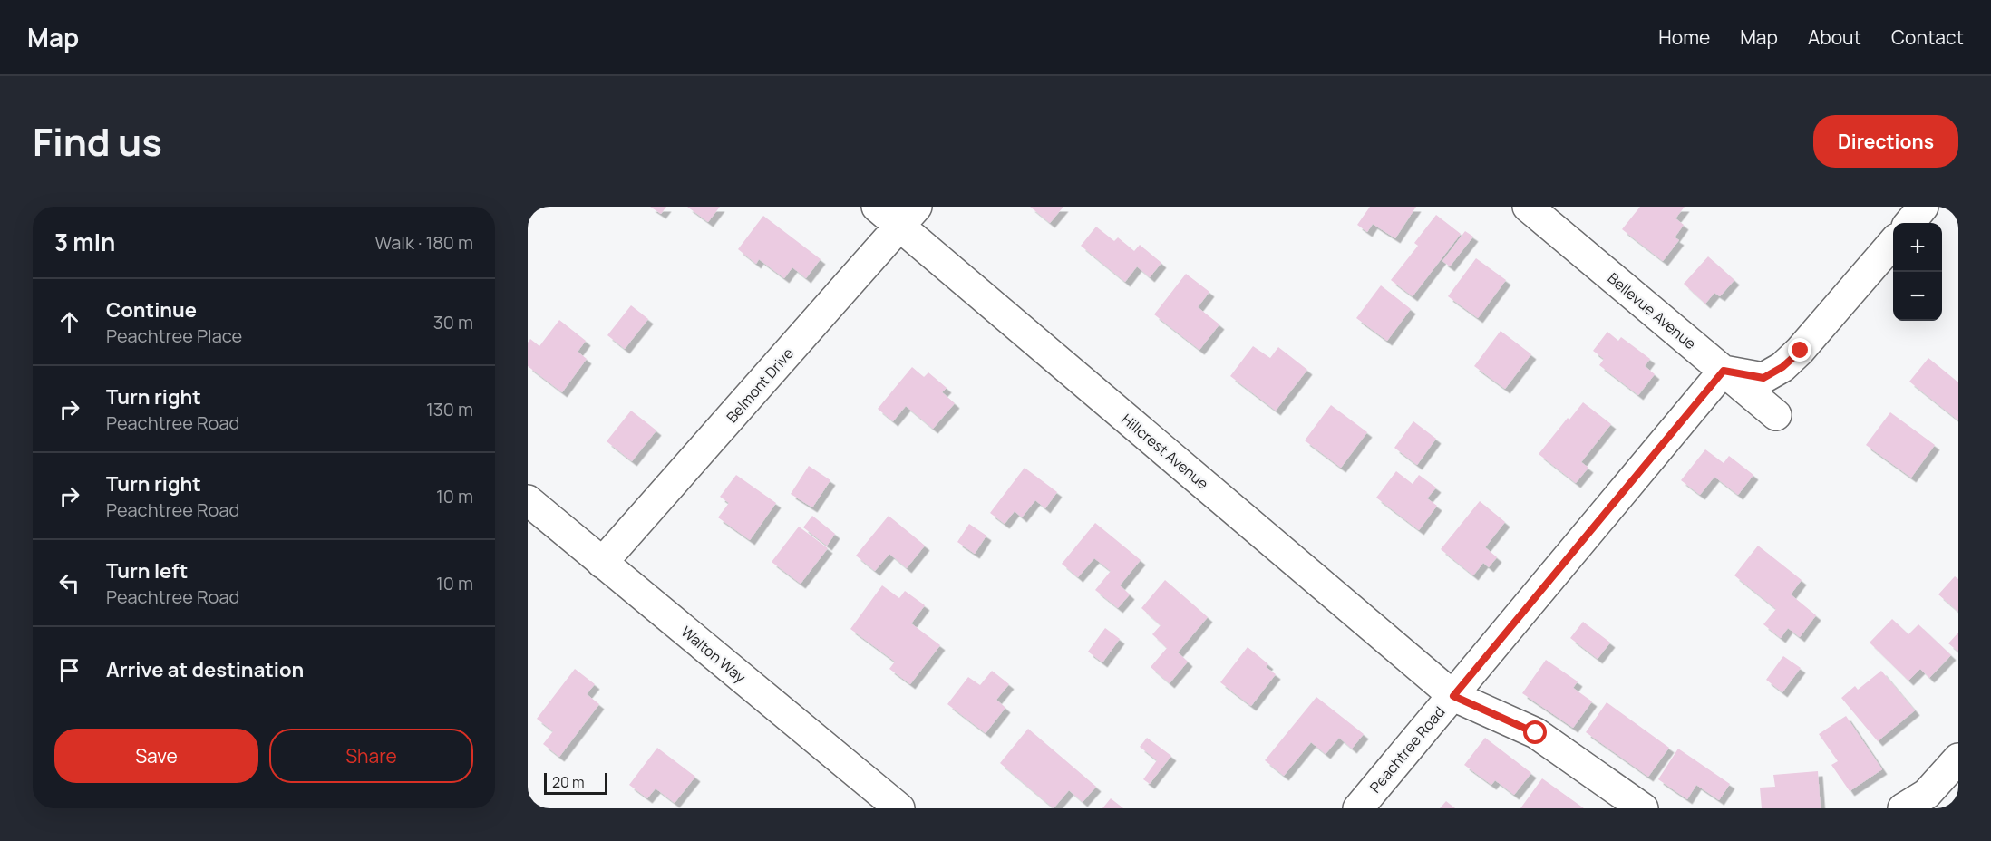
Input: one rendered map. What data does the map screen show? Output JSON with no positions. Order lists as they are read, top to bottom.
{
  "streets": {
    "street": [
      "Bellevue Avenue",
      "Belmont Drive",
      "Hillcrest Avenue",
      "Walton Way",
      "Peachtree Road"
    ]
  },
  "crossings": [
    ["Bellevue Avenue", "Peachtree Road"],
    ["Belmont Drive", "Hillcrest Avenue"],
    ["Belmont Drive", "Walton Way"],
    ["Hillcrest Avenue", "Peachtree Road"]
  ],
  "scale_bar": "20 m",
  "page": {
    "header": "Map",
    "nav": [
      "Home",
      "Map",
      "About",
      "Contact"
    ],
    "title": "Find us",
    "buttons": [
      "Directions",
      ["Save", "Share"]
    ],
    "heading": ["3 min", "Walk · 180 m"],
    "map_buttons": ["+", "−"],
    "list": [
      ["Continue", "Peachtree Place", "30 m"],
      ["Turn right", "Peachtree Road", "130 m"],
      ["Turn right", "Peachtree Road", "10 m"],
      ["Turn left", "Peachtree Road", "10 m"],
      "Arrive at destination"
    ],
    "scale": "20 m"
  }
}
